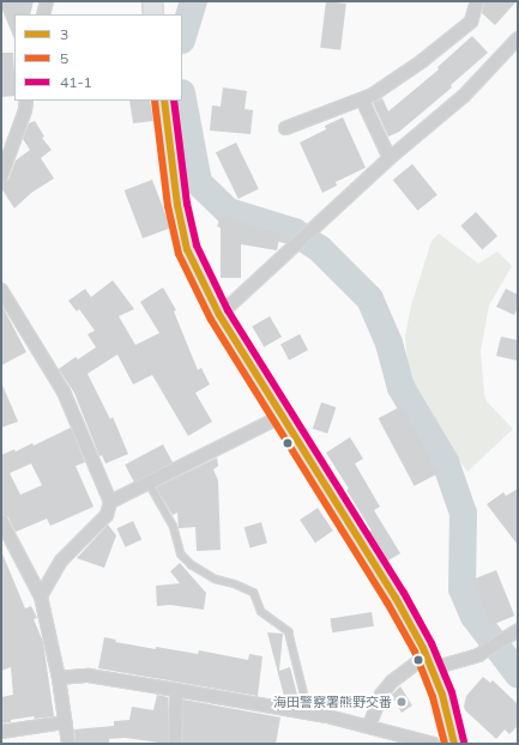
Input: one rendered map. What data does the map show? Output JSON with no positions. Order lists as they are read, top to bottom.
{
  "places": ["海田警察署熊野交番"],
  "lines": ["transit line 3", "transit line 5", "transit line 41-1"],
  "legend": ["3", "5", "41-1"]
}
